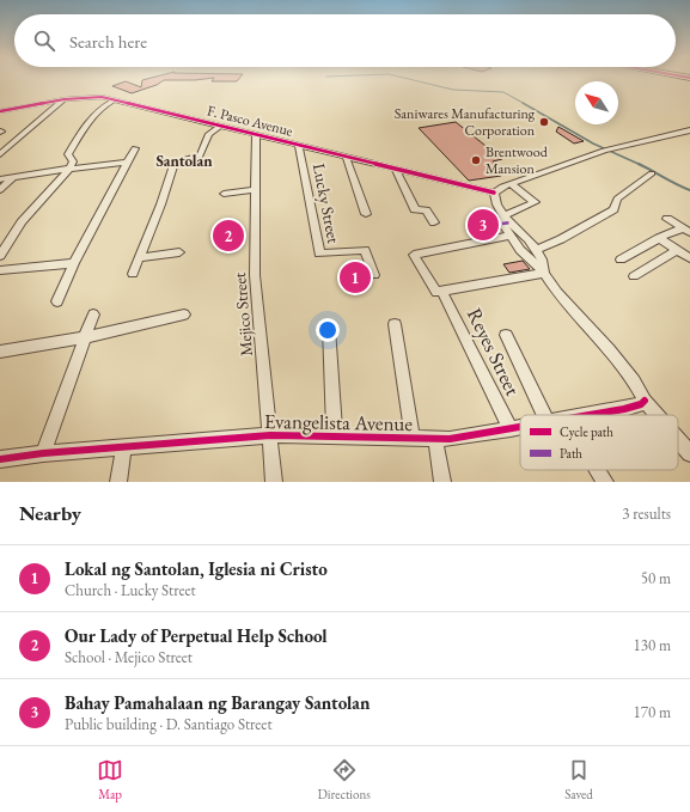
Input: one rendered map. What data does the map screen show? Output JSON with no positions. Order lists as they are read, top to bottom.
{
  "streets": {
    "street": [
      "F. Pasco Avenue",
      "Lucky Street",
      "Mejico Street",
      "Reyes Street",
      "Evangelista Avenue"
    ]
  },
  "crossings": [
    ["F. Pasco Avenue", "Lucky Street"],
    ["F. Pasco Avenue", "Mejico Street"],
    ["Mejico Street", "Evangelista Avenue"],
    ["Reyes Street", "Evangelista Avenue"]
  ],
  "districts": ["Santolan"],
  "places": ["Saniwares Manufacturing Corporation", "Brentwood Mansion"],
  "legend": ["Cycle path", "Path"],
  "north": "top left",
  "page": {
    "search": "Search here",
    "pins": ["3", "2", "1"],
    "heading": ["Nearby", "3 results"],
    "list": [
      {
        "mark": "1",
        "name": "Lokal ng Santolan, Iglesia ni Cristo",
        "note": "Church · Lucky Street",
        "value": "50 m"
      },
      {
        "mark": "2",
        "name": "Our Lady of Perpetual Help School",
        "note": "School · Mejico Street",
        "value": "130 m"
      },
      {
        "mark": "3",
        "name": "Bahay Pamahalaan ng Barangay Santolan",
        "note": "Public building · D. Santiago Street",
        "value": "170 m"
      }
    ],
    "nav": ["Map", "Directions", "Saved"]
  }
}
